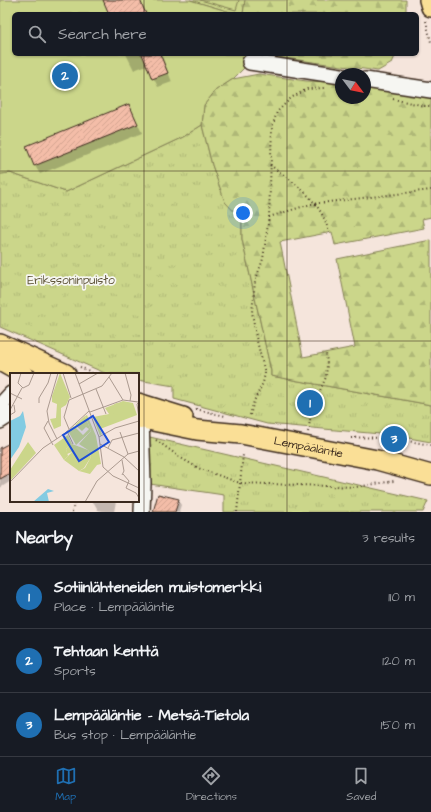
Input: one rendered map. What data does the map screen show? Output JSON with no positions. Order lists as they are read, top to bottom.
{
  "streets": {
    "main road": ["Lempääläntie"]
  },
  "parks": ["Erikssoninpuisto"],
  "north": "bottom right",
  "page": {
    "search": "Search here",
    "pins": ["2", "1", "3"],
    "heading": ["Nearby", "3 results"],
    "list": [
      {
        "mark": "1",
        "name": "Sotiinlähteneiden muistomerkki",
        "note": "Place · Lempääläntie",
        "value": "110 m"
      },
      {
        "mark": "2",
        "name": "Tehtaan kenttä",
        "note": "Sports",
        "value": "120 m"
      },
      {
        "mark": "3",
        "name": "Lempääläntie - Metsä-Tietola",
        "note": "Bus stop · Lempääläntie",
        "value": "150 m"
      }
    ],
    "nav": ["Map", "Directions", "Saved"]
  }
}
